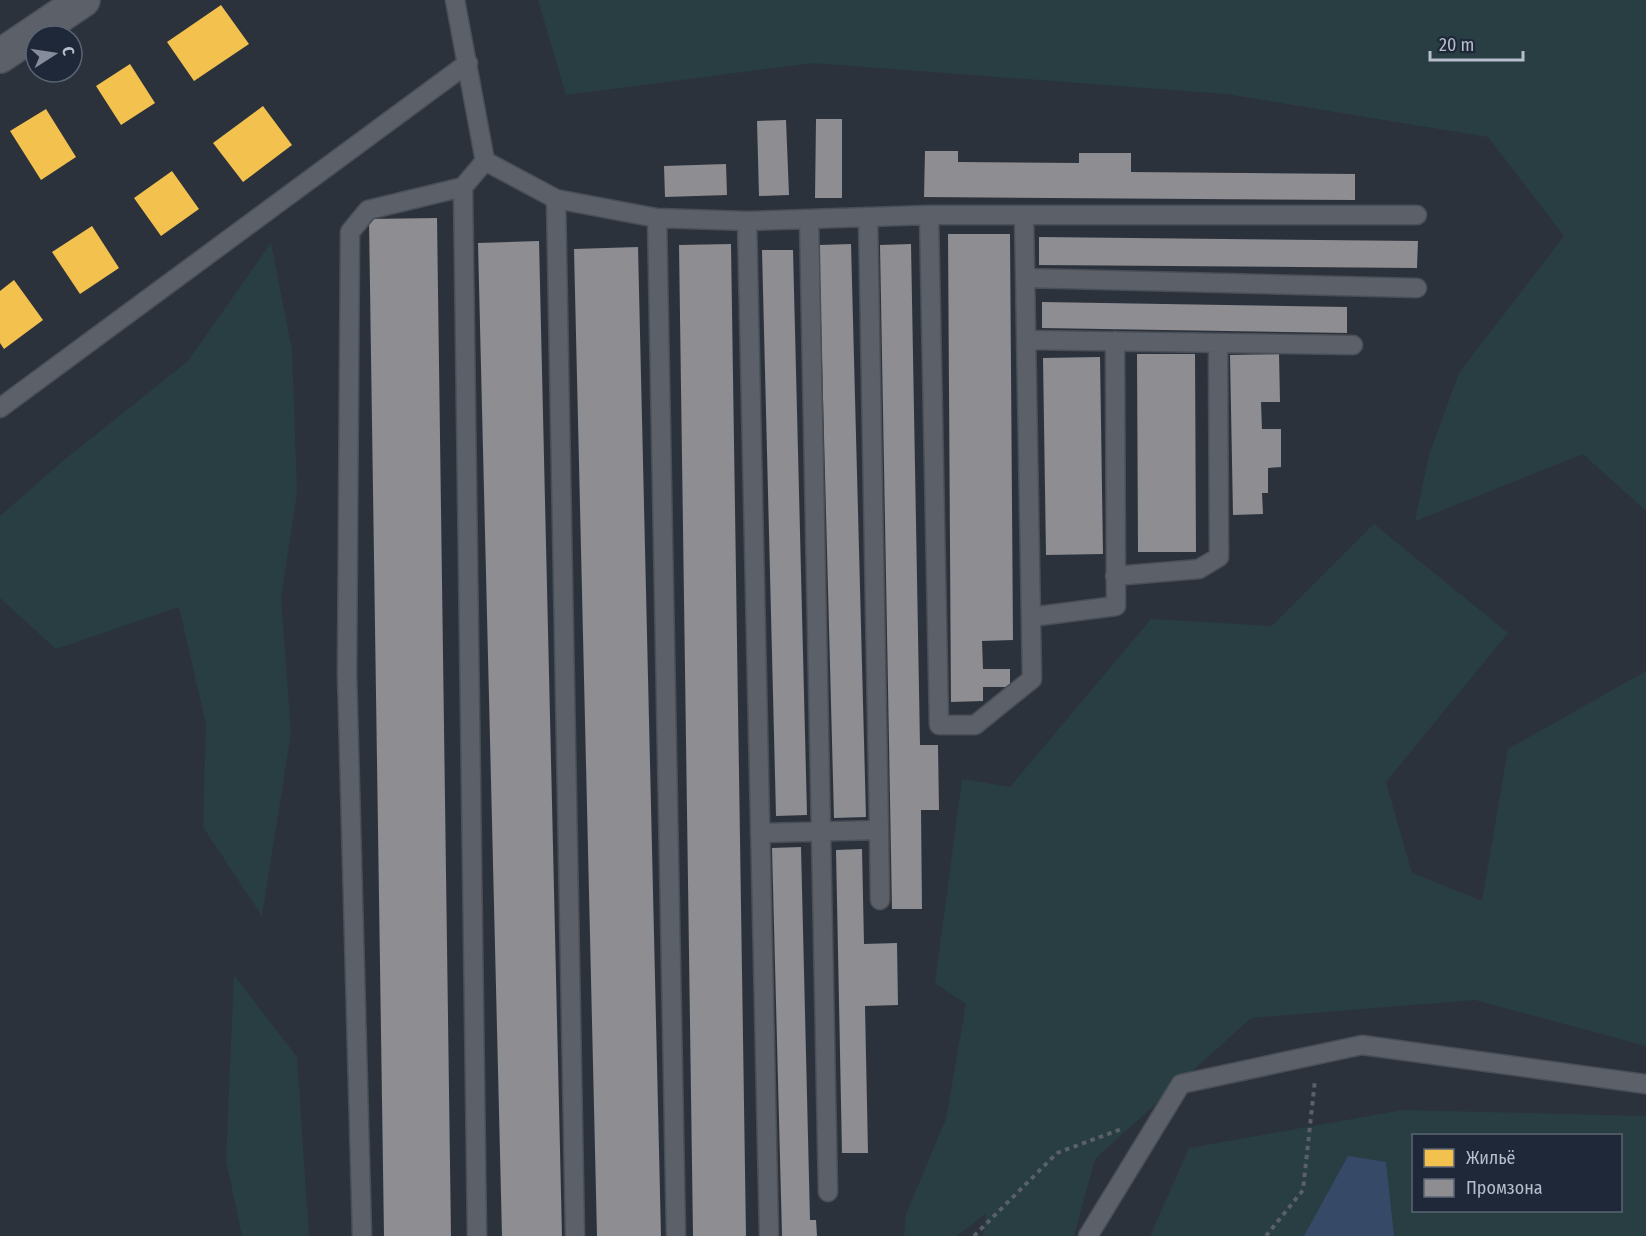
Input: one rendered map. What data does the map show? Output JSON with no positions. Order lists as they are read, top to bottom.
{
  "legend": ["Жильё", "Промзона"],
  "scale_bar": "20 m",
  "north": "right"
}
